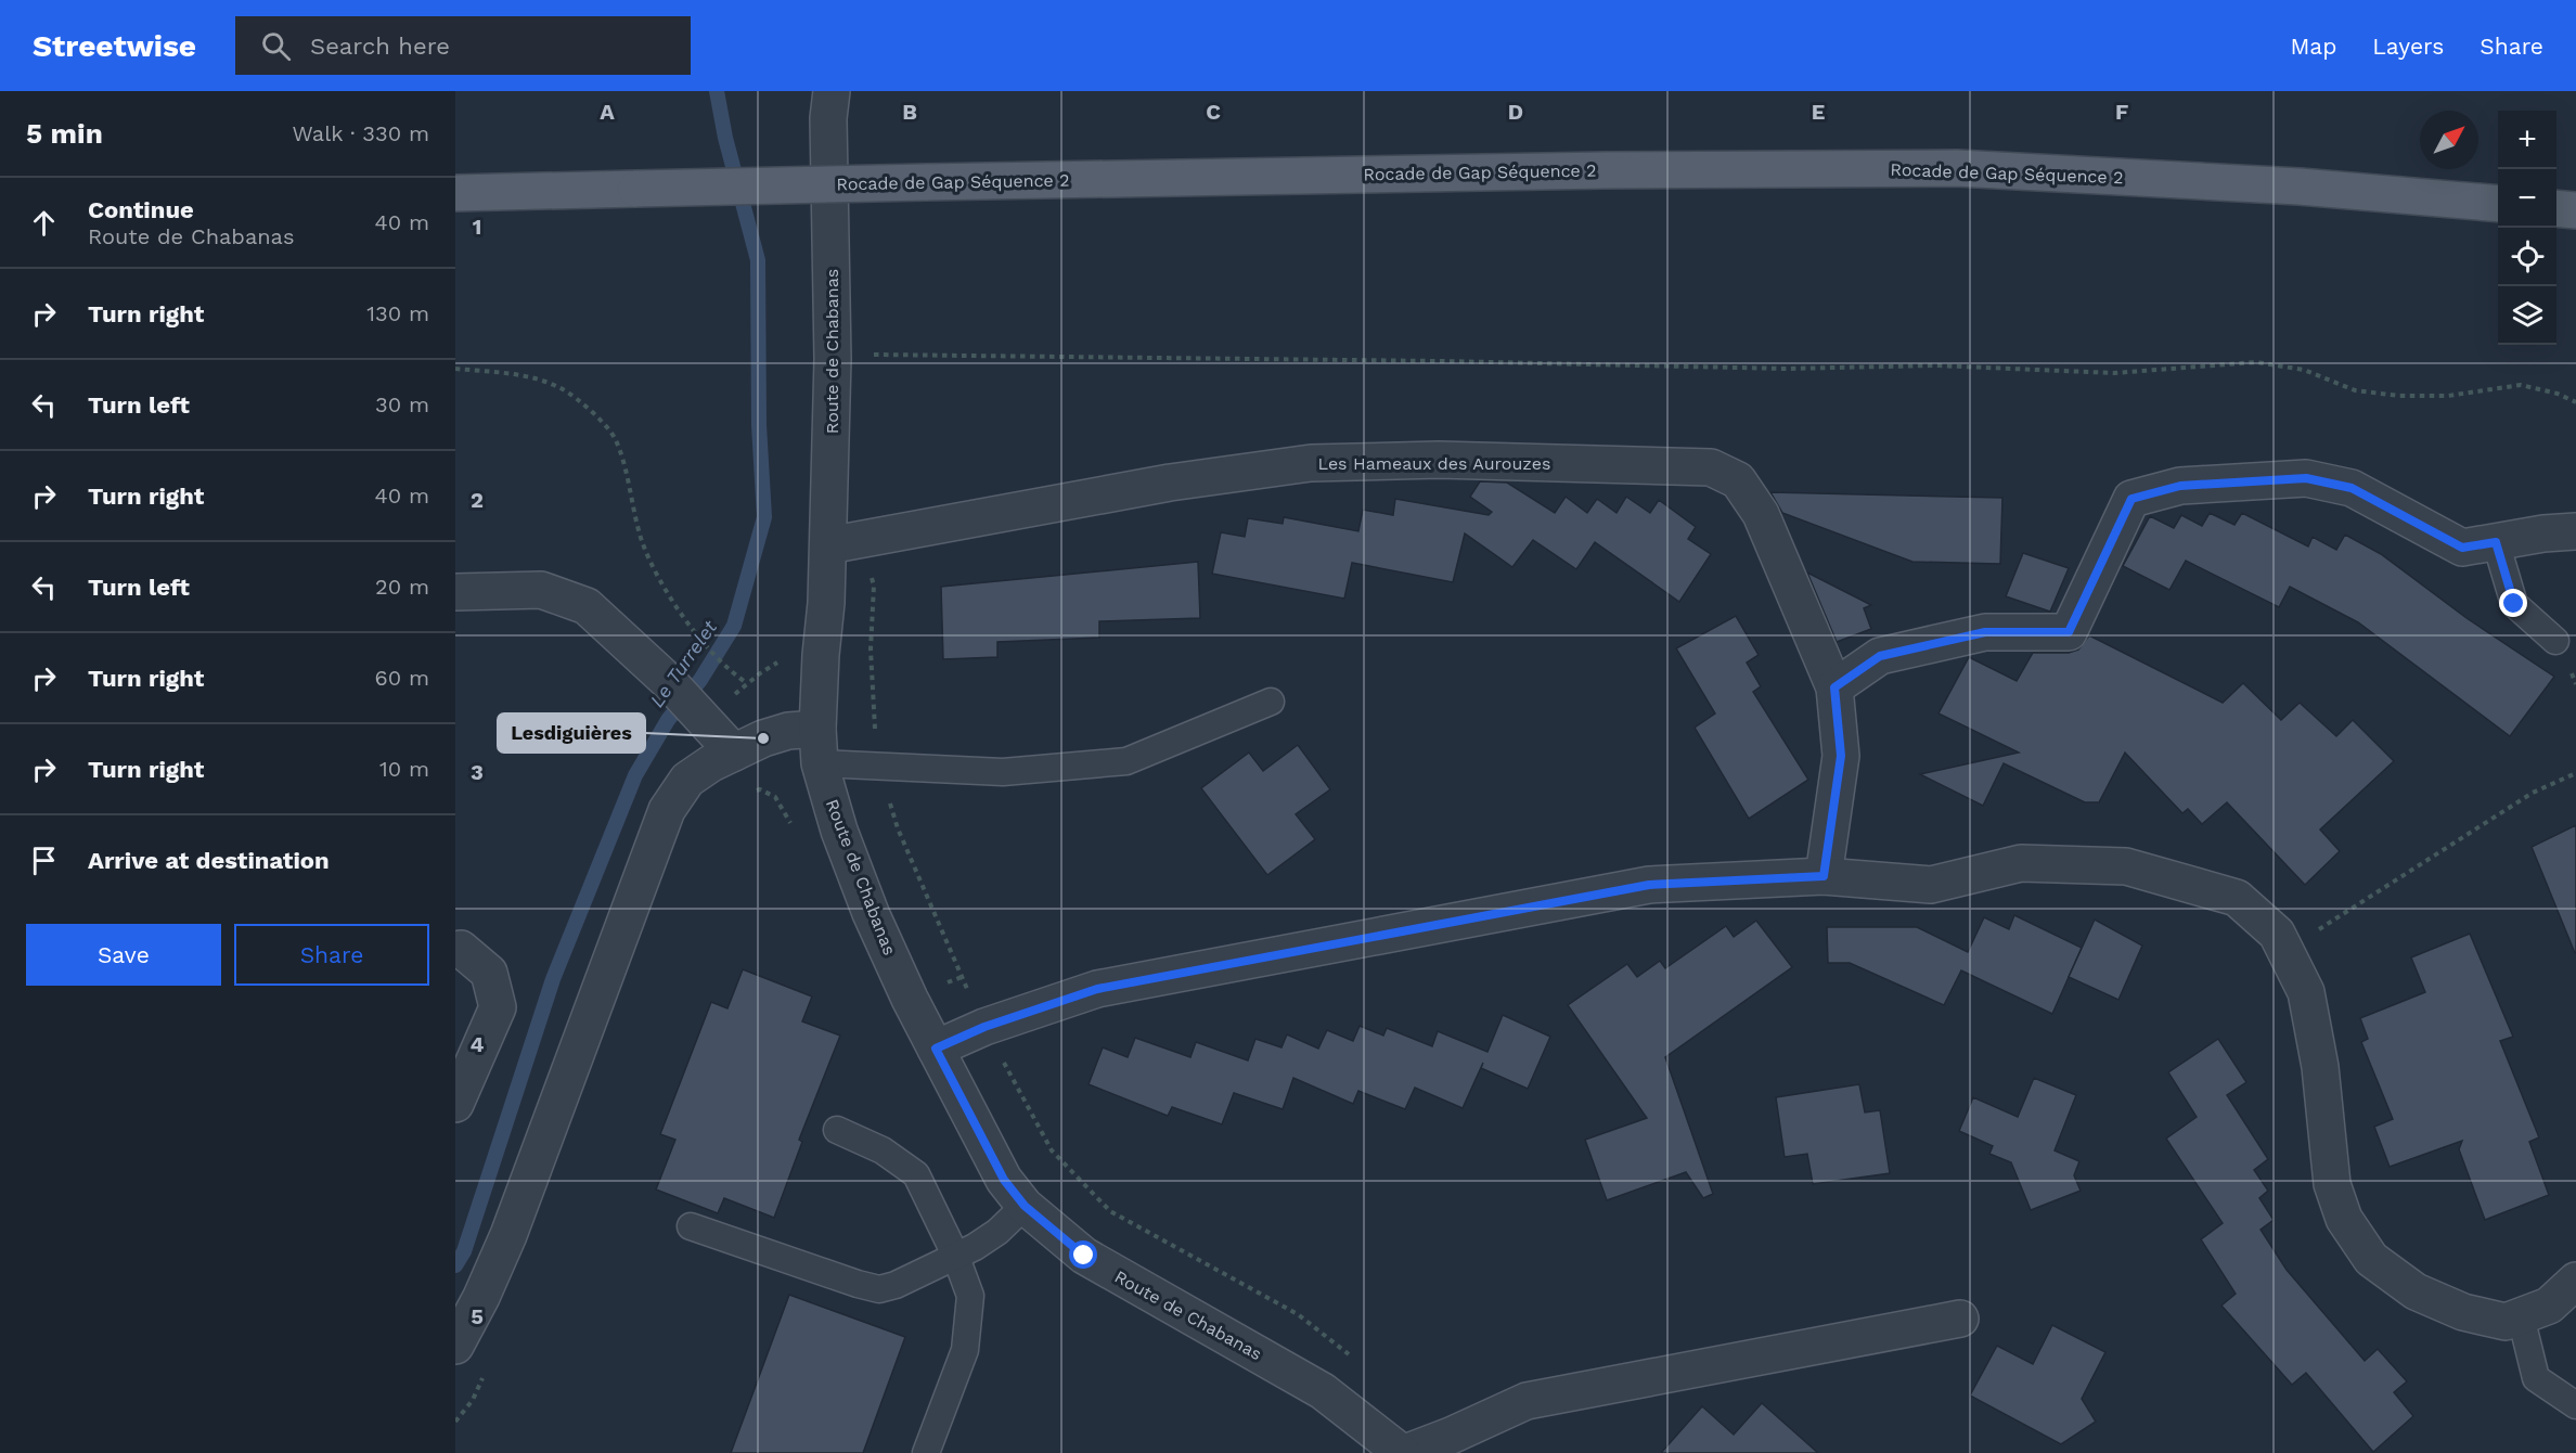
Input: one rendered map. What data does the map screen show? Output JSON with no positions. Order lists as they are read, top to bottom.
{
  "streets": {
    "main road": ["Rocade de Gap Séquence 2"],
    "street": ["Route de Chabanas", "Les Hameaux des Aurouzes"]
  },
  "crossings": [
    ["Route de Chabanas", "Les Hameaux des Aurouzes"]
  ],
  "water": ["Le Turrelet"],
  "places": ["Lesdiguières"],
  "north": "top right",
  "page": {
    "header": "Streetwise",
    "search": "Search here",
    "nav": ["Map", "Layers", "Share"],
    "heading": ["5 min", "Walk · 330 m"],
    "map_buttons": ["+", "−"],
    "list": [
      ["Continue", "Route de Chabanas", "40 m"],
      ["Turn right", "130 m"],
      ["Turn left", "30 m"],
      ["Turn right", "40 m"],
      ["Turn left", "20 m"],
      ["Turn right", "60 m"],
      ["Turn right", "10 m"],
      "Arrive at destination"
    ],
    "buttons": ["Save", "Share"]
  },
  "grid": {
    "columns": [
      "A",
      "B",
      "C",
      "D",
      "E",
      "F"
    ],
    "rows": [
      "1",
      "2",
      "3",
      "4",
      "5"
    ]
  }
}
